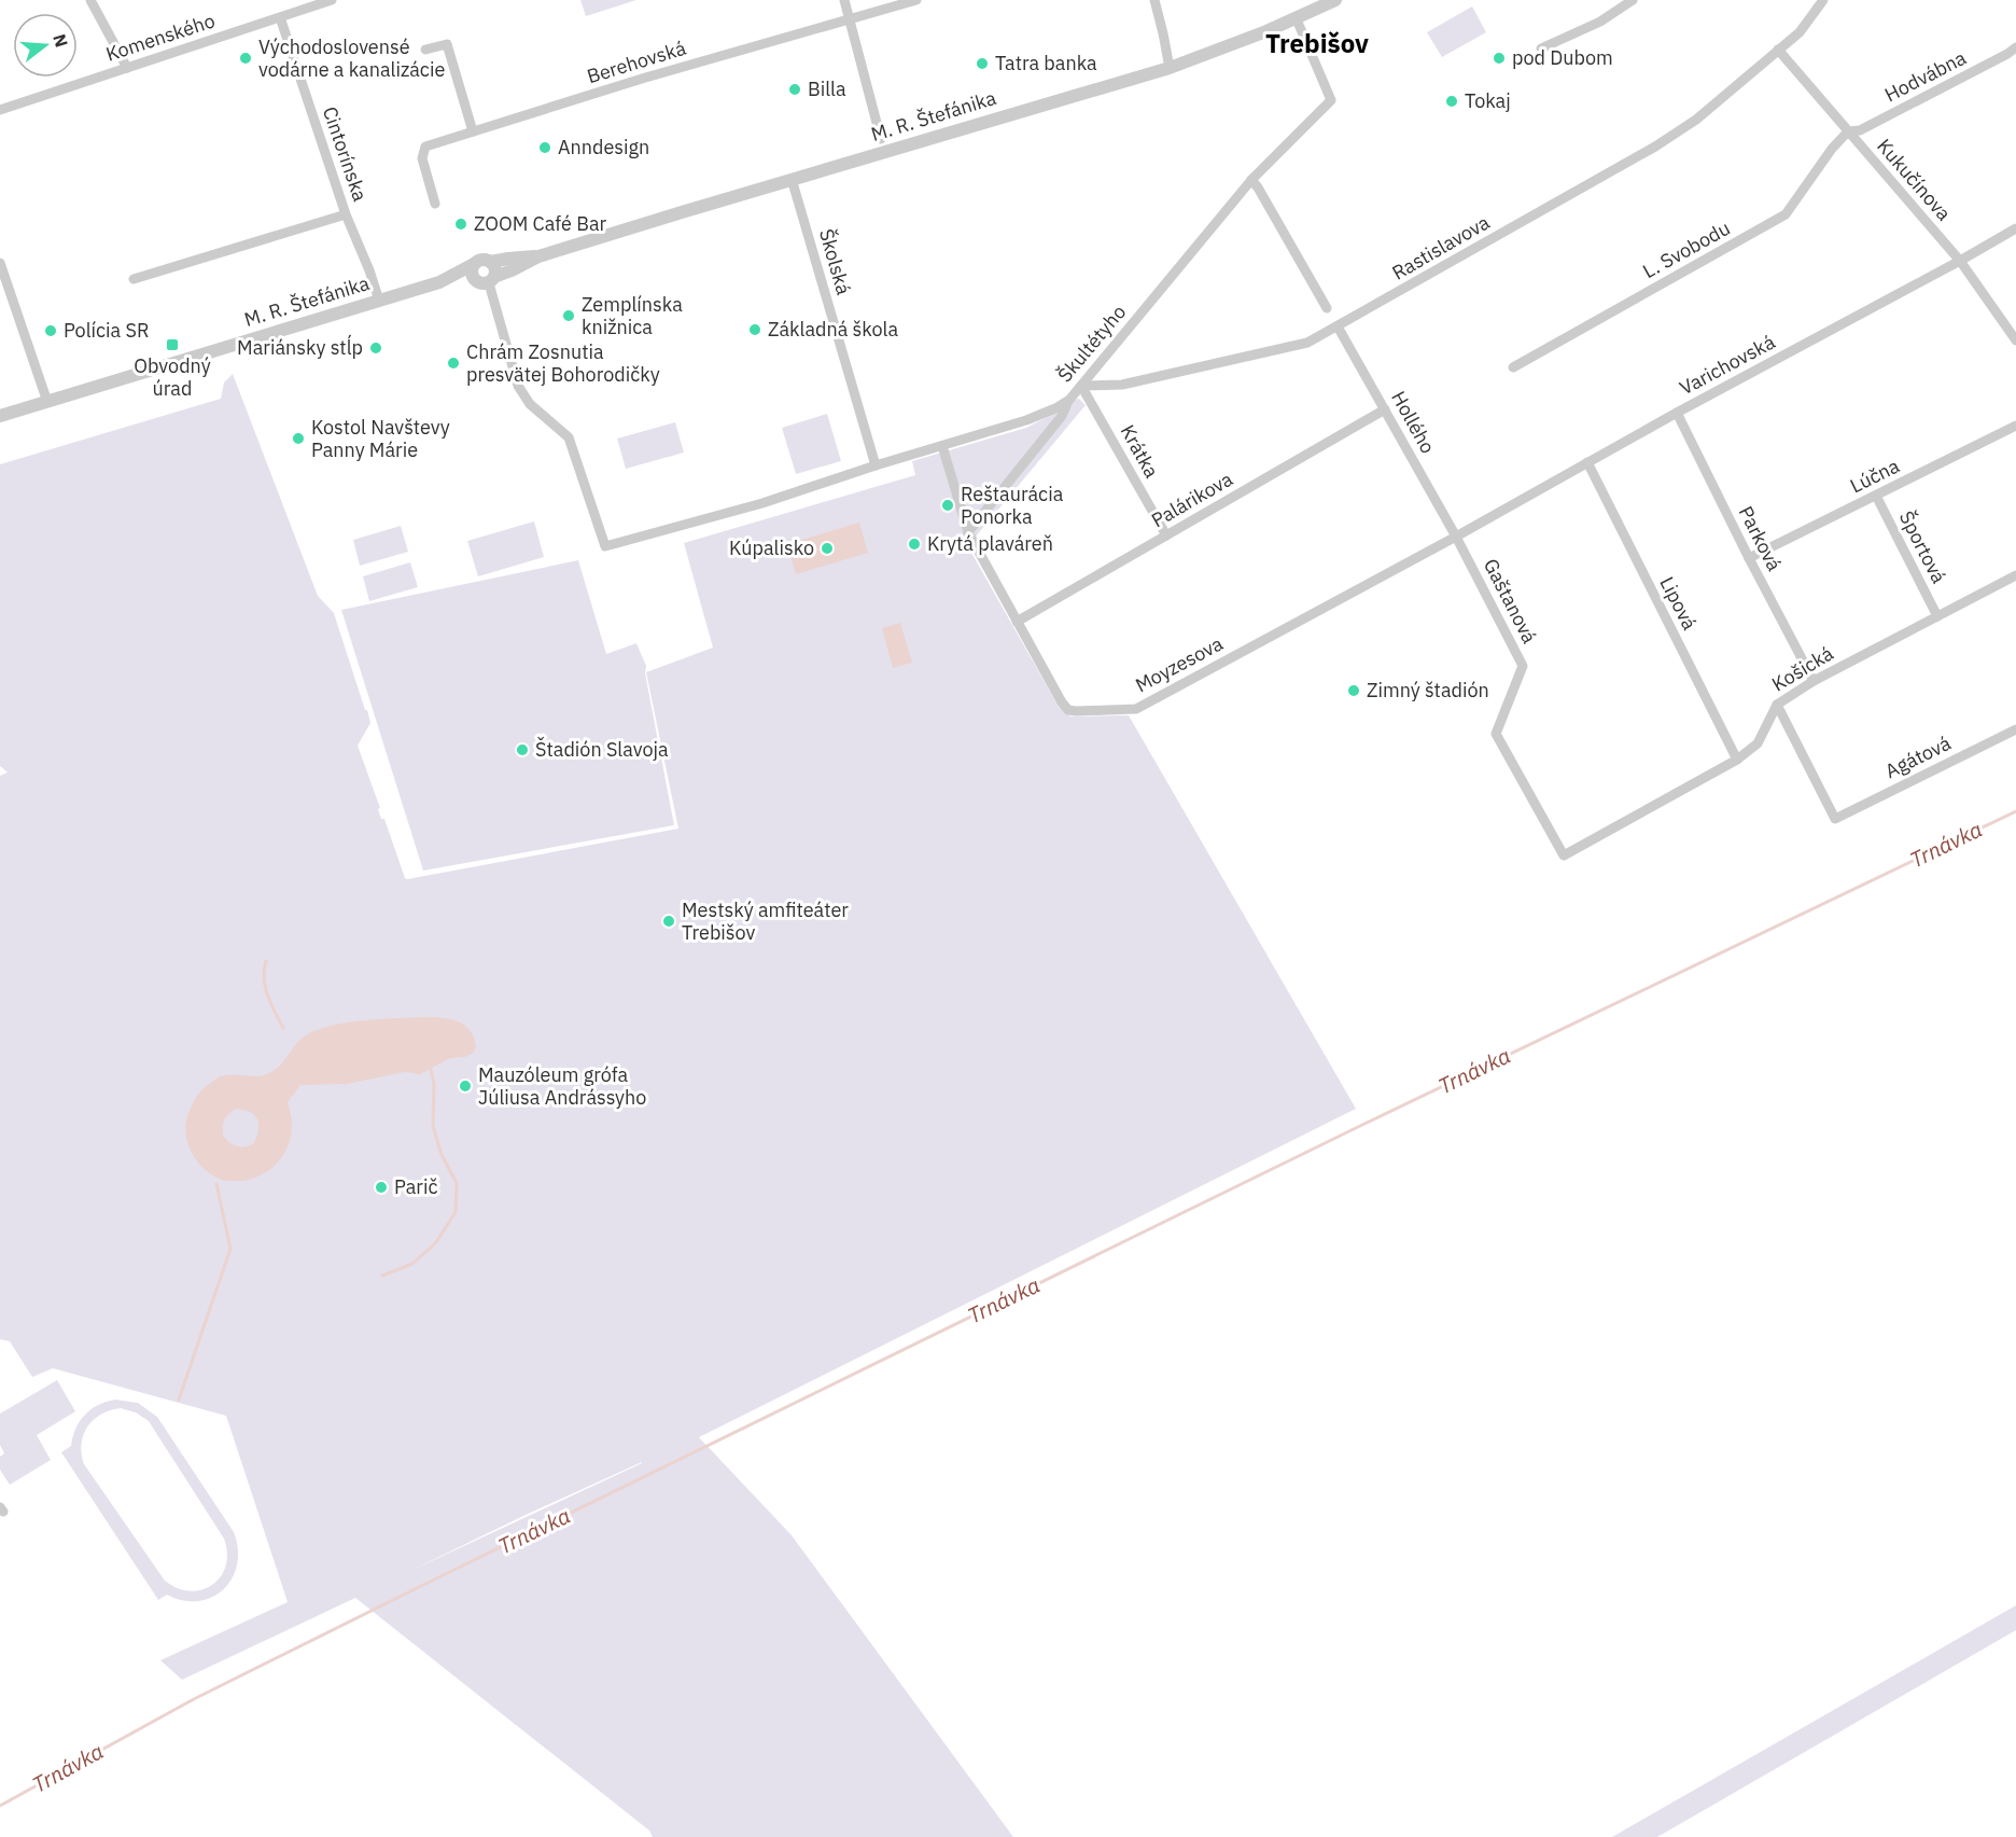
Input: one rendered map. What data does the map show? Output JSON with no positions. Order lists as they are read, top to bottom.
{
  "streets": {
    "street": [
      "Komenského",
      "Berehovská",
      "Hodvábna",
      "M. R. Štefánika",
      "Cintorínska",
      "Kukučínova",
      "Rastislavova",
      "L. Svobodu",
      "Školská",
      "Škultétyho",
      "Varichovská",
      "Hollého",
      "Krátka",
      "Lúčna",
      "Palárikova",
      "Parková",
      "Športová",
      "Gaštanová",
      "Lipová",
      "Moyzesova",
      "Košická",
      "Agátová"
    ]
  },
  "crossings": [
    ["Komenského", "Cintorínska"],
    ["Hodvábna", "Kukučínova"],
    ["Hodvábna", "L. Svobodu"],
    ["M. R. Štefánika", "Cintorínska"],
    ["M. R. Štefánika", "Školská"],
    ["M. R. Štefánika", "Škultétyho"],
    ["Kukučínova", "Rastislavova"],
    ["Kukučínova", "L. Svobodu"],
    ["Kukučínova", "Varichovská"],
    ["Rastislavova", "Škultétyho"],
    ["Rastislavova", "Hollého"],
    ["Rastislavova", "Krátka"],
    ["Školská", "Škultétyho"],
    ["Škultétyho", "Krátka"],
    ["Škultétyho", "Moyzesova"],
    ["Varichovská", "Hollého"],
    ["Varichovská", "Parková"],
    ["Varichovská", "Gaštanová"],
    ["Varichovská", "Lipová"],
    ["Varichovská", "Moyzesova"],
    ["Hollého", "Palárikova"],
    ["Hollého", "Gaštanová"],
    ["Hollého", "Moyzesova"],
    ["Krátka", "Palárikova"],
    ["Lúčna", "Parková"],
    ["Lúčna", "Športová"],
    ["Palárikova", "Moyzesova"],
    ["Parková", "Košická"],
    ["Športová", "Košická"],
    ["Gaštanová", "Moyzesova"],
    ["Gaštanová", "Košická"],
    ["Lipová", "Košická"],
    ["Košická", "Agátová"]
  ],
  "districts": ["Trebišov"],
  "water": ["Trnávka"],
  "places": {
    "other": [
      "Východoslovensé vodárne a kanalizácie",
      "pod Dubom",
      "Tatra banka",
      "Billa",
      "Tokaj",
      "Anndesign",
      "ZOOM Café Bar",
      "Zemplínska knižnica",
      "Základná škola",
      "Polícia SR",
      "Mariánsky stĺp",
      "Chrám Zosnutia presvätej Bohorodičky",
      "Kostol Navštevy Panny Márie",
      "Reštaurácia Ponorka",
      "Krytá plaváreň",
      "Kúpalisko",
      "Zimný štadión",
      "Štadión Slavoja",
      "Mestský amfiteáter Trebišov",
      "Mauzóleum grófa Júliusa Andrássyho",
      "Parič"
    ],
    "transit": ["Obvodný úrad"]
  },
  "north": "right"
}
